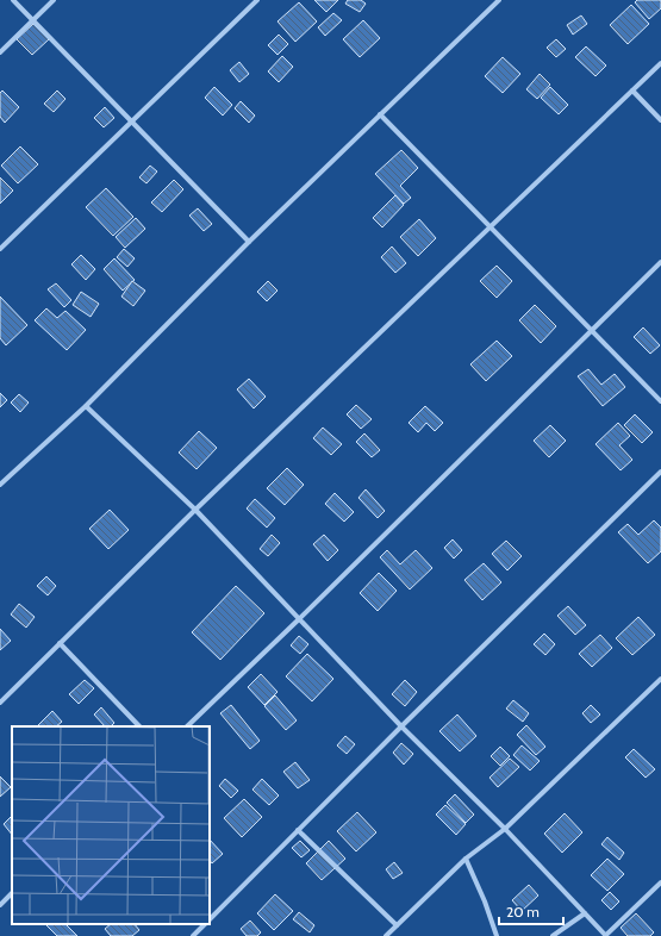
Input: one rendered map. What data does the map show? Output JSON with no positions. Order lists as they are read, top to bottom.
{
  "scale_bar": "20 m"
}
